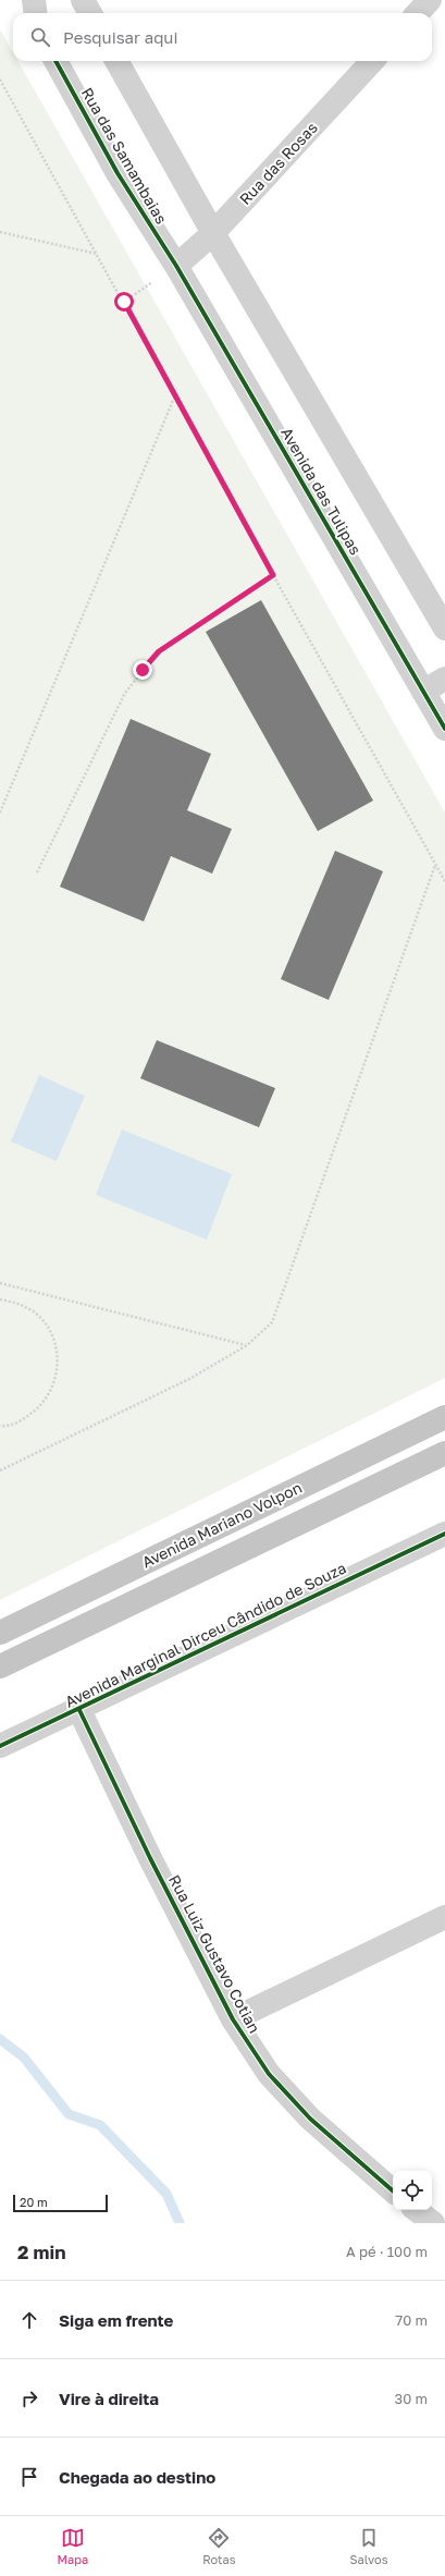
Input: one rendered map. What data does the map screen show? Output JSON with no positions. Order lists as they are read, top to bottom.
{
  "streets": {
    "main road": ["Avenida Mariano Volpon"],
    "street": [
      "Rua das Samambaias",
      "Rua das Rosas",
      "Avenida das Tulipas",
      "Avenida Marginal Dirceu Cândido de Souza",
      "Rua Luiz Gustavo Cotian"
    ]
  },
  "crossings": [
    ["Rua das Samambaias", "Rua das Rosas"],
    ["Rua das Samambaias", "Avenida das Tulipas"],
    ["Rua das Rosas", "Avenida das Tulipas"],
    ["Avenida Marginal Dirceu Cândido de Souza", "Rua Luiz Gustavo Cotian"]
  ],
  "scale_bar": "20 m",
  "page": {
    "search": "Pesquisar aqui",
    "scale": "20 m",
    "heading": ["2 min", "A pé · 100 m"],
    "list": [
      ["Siga em frente", "70 m"],
      ["Vire à direita", "30 m"],
      "Chegada ao destino"
    ],
    "nav": ["Mapa", "Rotas", "Salvos"]
  }
}
